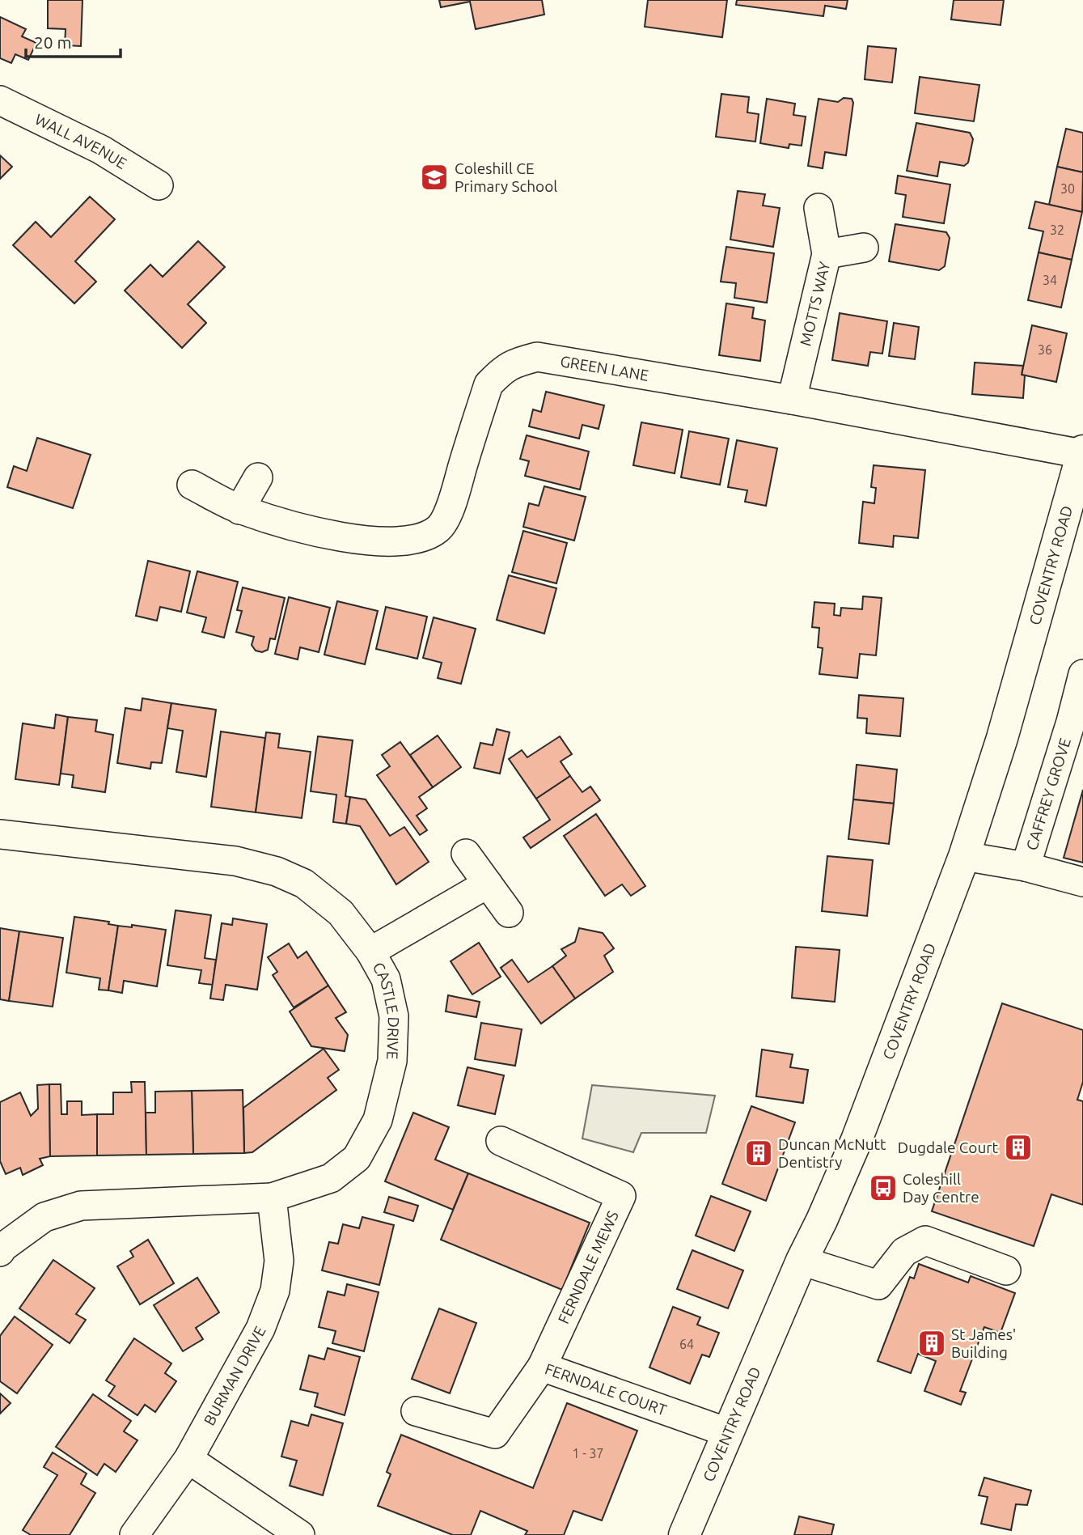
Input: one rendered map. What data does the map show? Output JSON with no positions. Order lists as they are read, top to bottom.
{
  "streets": {
    "main road": ["COVENTRY ROAD"],
    "street": [
      "WALL AVENUE",
      "MOTTS WAY",
      "GREEN LANE",
      "CAFFREY GROVE",
      "CASTLE DRIVE",
      "FERNDALE MEWS",
      "BURMAN DRIVE",
      "FERNDALE COURT"
    ]
  },
  "crossings": [
    ["MOTTS WAY", "GREEN LANE"],
    ["GREEN LANE", "COVENTRY ROAD"],
    ["COVENTRY ROAD", "FERNDALE COURT"],
    ["CASTLE DRIVE", "BURMAN DRIVE"],
    ["FERNDALE MEWS", "FERNDALE COURT"]
  ],
  "places": {
    "school or university": ["Coleshill CE Primary School"],
    "building": ["Dugdale Court", "Duncan McNutt Dentistry", "St James' Building"],
    "bus stop": ["Coleshill Day Centre"]
  },
  "house_numbers": [
    "30",
    "32",
    "34",
    "36",
    "64",
    "1 - 37"
  ],
  "scale_bar": "20 m"
}
